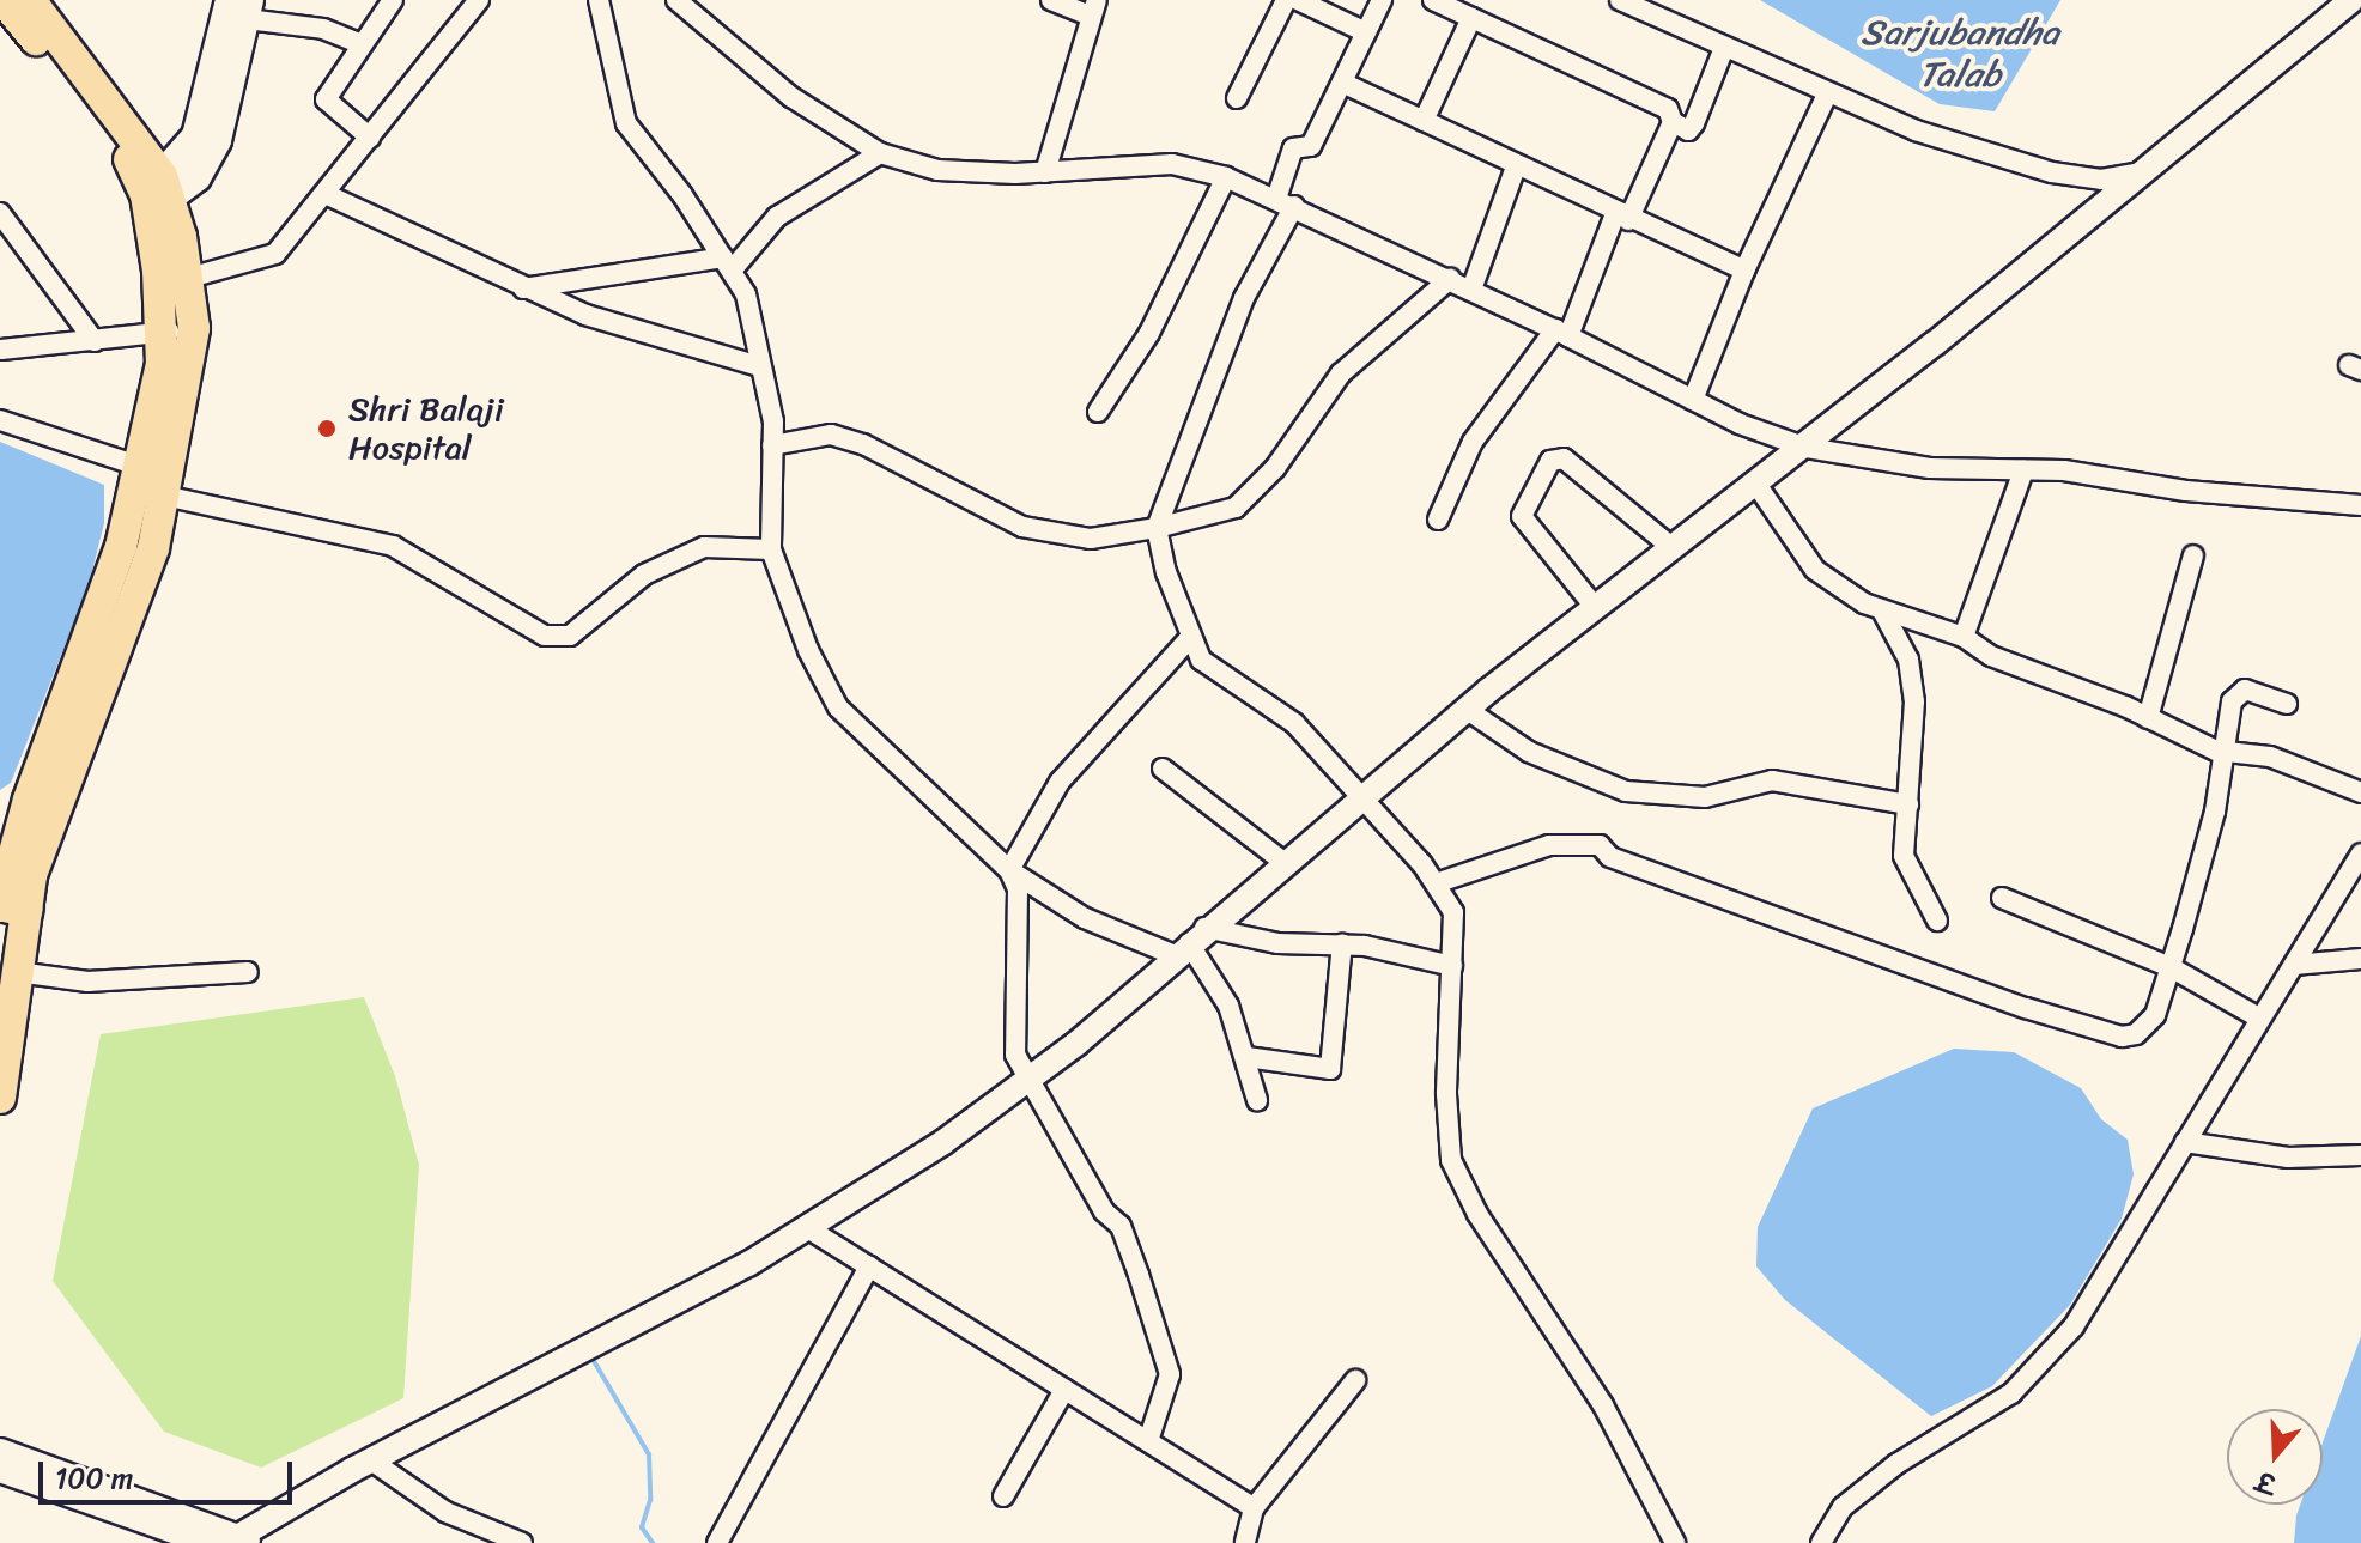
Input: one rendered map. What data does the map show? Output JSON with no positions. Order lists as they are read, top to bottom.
{
  "water": ["Sarjubandha Talab"],
  "places": ["Shri Balaji Hospital"],
  "scale_bar": "100 m",
  "north": "bottom"
}
